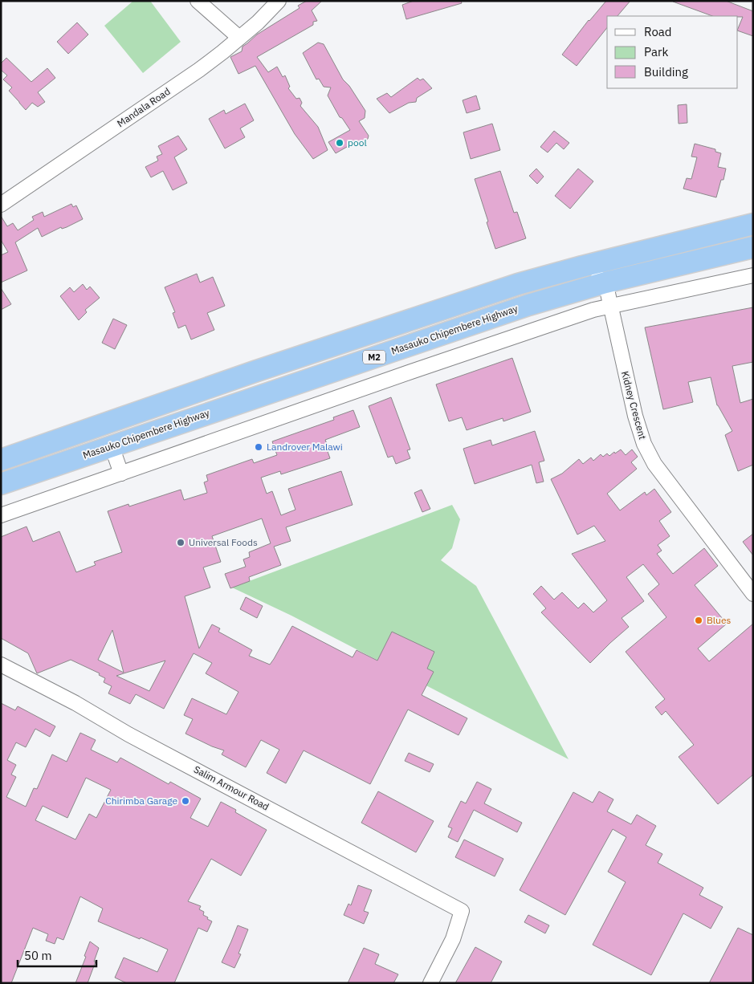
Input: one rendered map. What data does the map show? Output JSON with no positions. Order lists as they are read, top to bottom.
{
  "streets": {
    "highway": ["Masauko Chipembere Highway", "M2"],
    "street": ["Mandala Road", "Kidney Crescent", "Salim Armour Road"]
  },
  "crossings": [
    ["Masauko Chipembere Highway", "Kidney Crescent"]
  ],
  "places": [
    "pool",
    "Landrover Malawi",
    "Universal Foods",
    "Blues",
    "Chirimba Garage"
  ],
  "legend": ["Road", "Park", "Building"],
  "scale_bar": "50 m"
}
